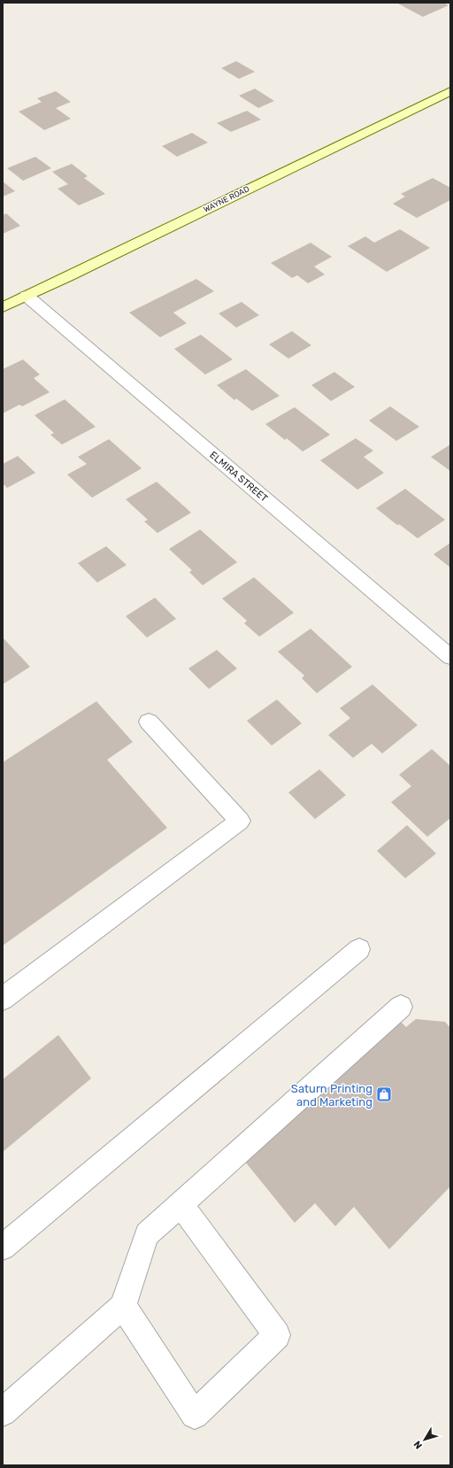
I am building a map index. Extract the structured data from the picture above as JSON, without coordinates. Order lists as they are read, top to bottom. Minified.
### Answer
{"streets":{"main road":["WAYNE ROAD"],"street":["ELMIRA STREET"]},"crossings":[["WAYNE ROAD","ELMIRA STREET"]],"places":{"shop":["Saturn Printing and Marketing"]},"north":"bottom left"}
